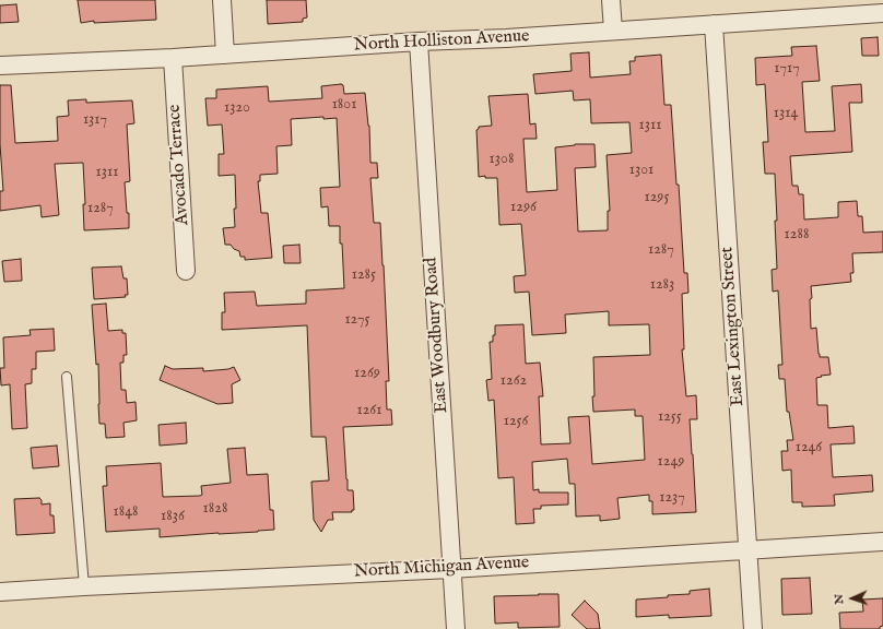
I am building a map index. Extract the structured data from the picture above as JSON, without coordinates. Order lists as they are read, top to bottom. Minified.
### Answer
{"streets":{"street":["North Holliston Avenue","Avocado Terrace","East Lexington Street","East Woodbury Road","North Michigan Avenue"]},"crossings":[["North Holliston Avenue","Avocado Terrace"],["North Holliston Avenue","East Lexington Street"],["North Holliston Avenue","East Woodbury Road"],["East Lexington Street","North Michigan Avenue"],["East Woodbury Road","North Michigan Avenue"]],"house_numbers":["1717","1801","1320","1314","1317","1311","1308","1301","1311","1295","1296","1287","1288","1287","1285","1283","1275","1269","1262","1261","1255","1256","1246","1249","1237","1828","1848","1836"],"north":"left"}
